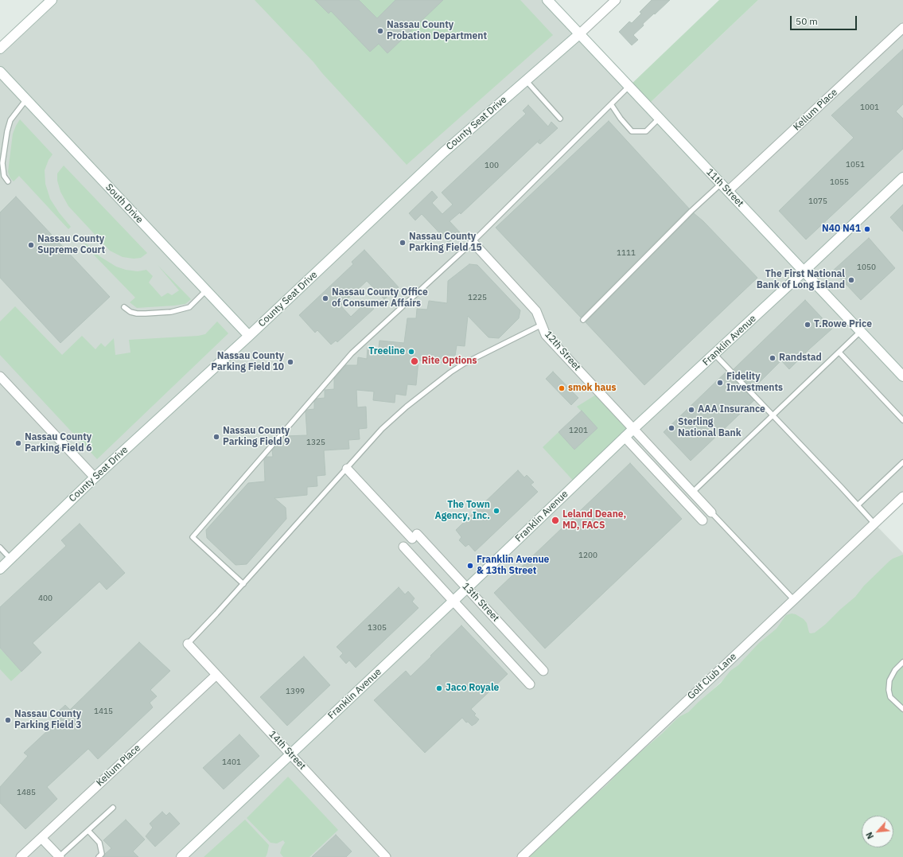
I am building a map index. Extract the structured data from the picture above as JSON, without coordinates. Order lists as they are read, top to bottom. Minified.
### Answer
{"streets":{"main road":["County Seat Drive","11th Street","South Drive","Franklin Avenue"],"street":["Kellum Place","12th Street","13th Street","Golf Club Lane","14th Street"]},"crossings":[["Kellum Place","11th Street"],["Kellum Place","14th Street"],["County Seat Drive","11th Street"],["County Seat Drive","South Drive"],["11th Street","Franklin Avenue"],["Franklin Avenue","12th Street"],["Franklin Avenue","13th Street"],["Franklin Avenue","14th Street"]],"places":["Nassau County Probation Department","N40 N41","Nassau County Parking Field 15","Nassau County Supreme Court","The First National Bank of Long Island","Nassau County Office of Consumer Affairs","T.Rowe Price","Treeline","Randstad","Rite Options","Nassau County Parking Field 10","Fidelity Investments","smok haus","AAA Insurance","Sterling National Bank","Nassau County Parking Field 9","Nassau County Parking Field 6","The Town Agency, Inc.","Leland Deane, MD, FACS","Franklin Avenue & 13th Street","Jaco Royale","Nassau County Parking Field 3"],"house_numbers":["1001","1051","100","1055","1075","1111","1050","1225","1201","1325","1200","400","1305","1399","1415","1401","1485"],"scale_bar":"50 m","north":"bottom left"}
